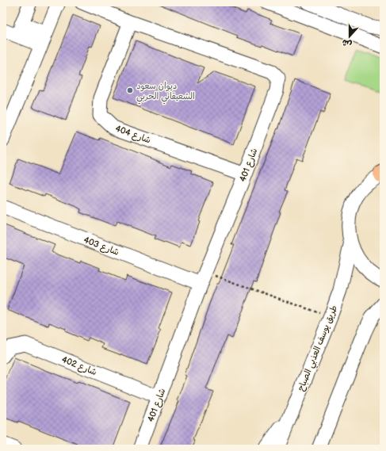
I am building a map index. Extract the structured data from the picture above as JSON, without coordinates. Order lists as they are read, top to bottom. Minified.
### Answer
{"streets":{"street":["شارع 404","شارع 401","شارع 403","طريق يوسف العذبي الصباح","شارع 402"]},"crossings":[["شارع 404","شارع 401"],["شارع 401","شارع 403"],["شارع 401","شارع 402"]],"places":["ديوان سعود الشعيفاني الحربي"],"north":"bottom"}
